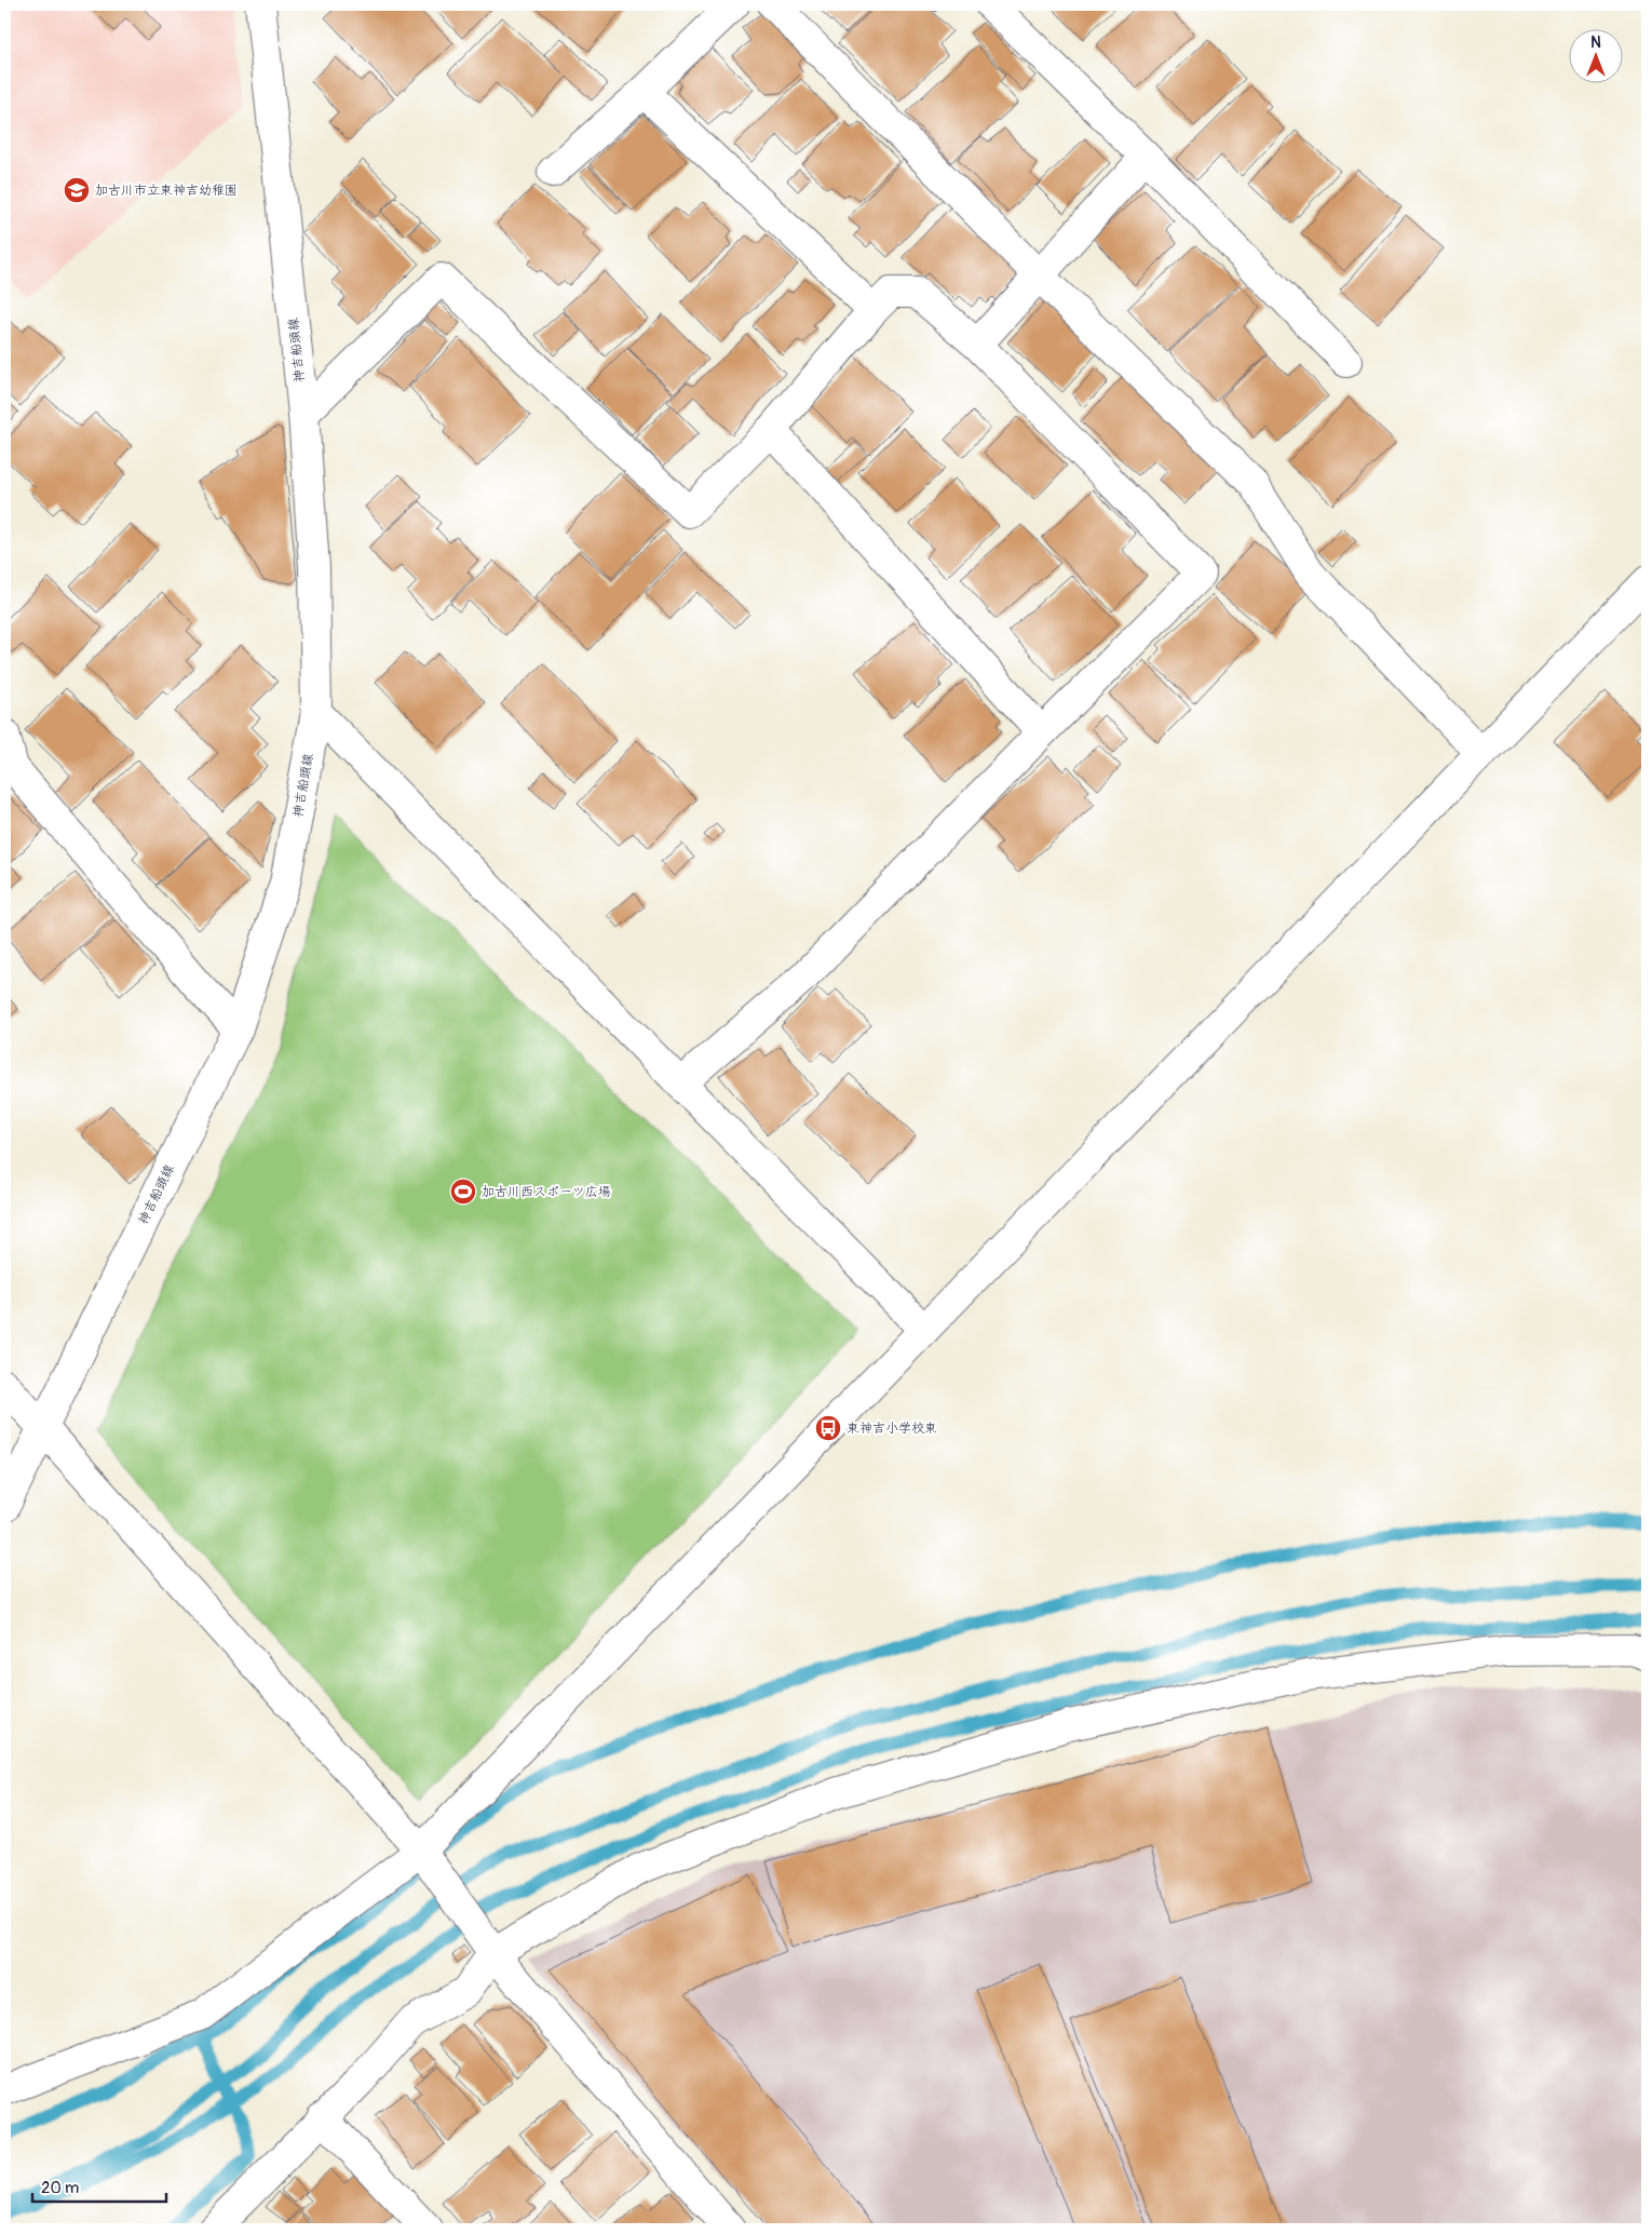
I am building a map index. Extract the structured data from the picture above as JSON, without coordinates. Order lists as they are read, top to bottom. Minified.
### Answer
{"streets":{"street":["神吉船頭線"]},"places":{"school or university":["加古川市立東神吉幼稚園"],"sports":["加古川西スポーツ広場"],"bus stop":["東神吉小学校東"]},"scale_bar":"20 m","north":"top"}
